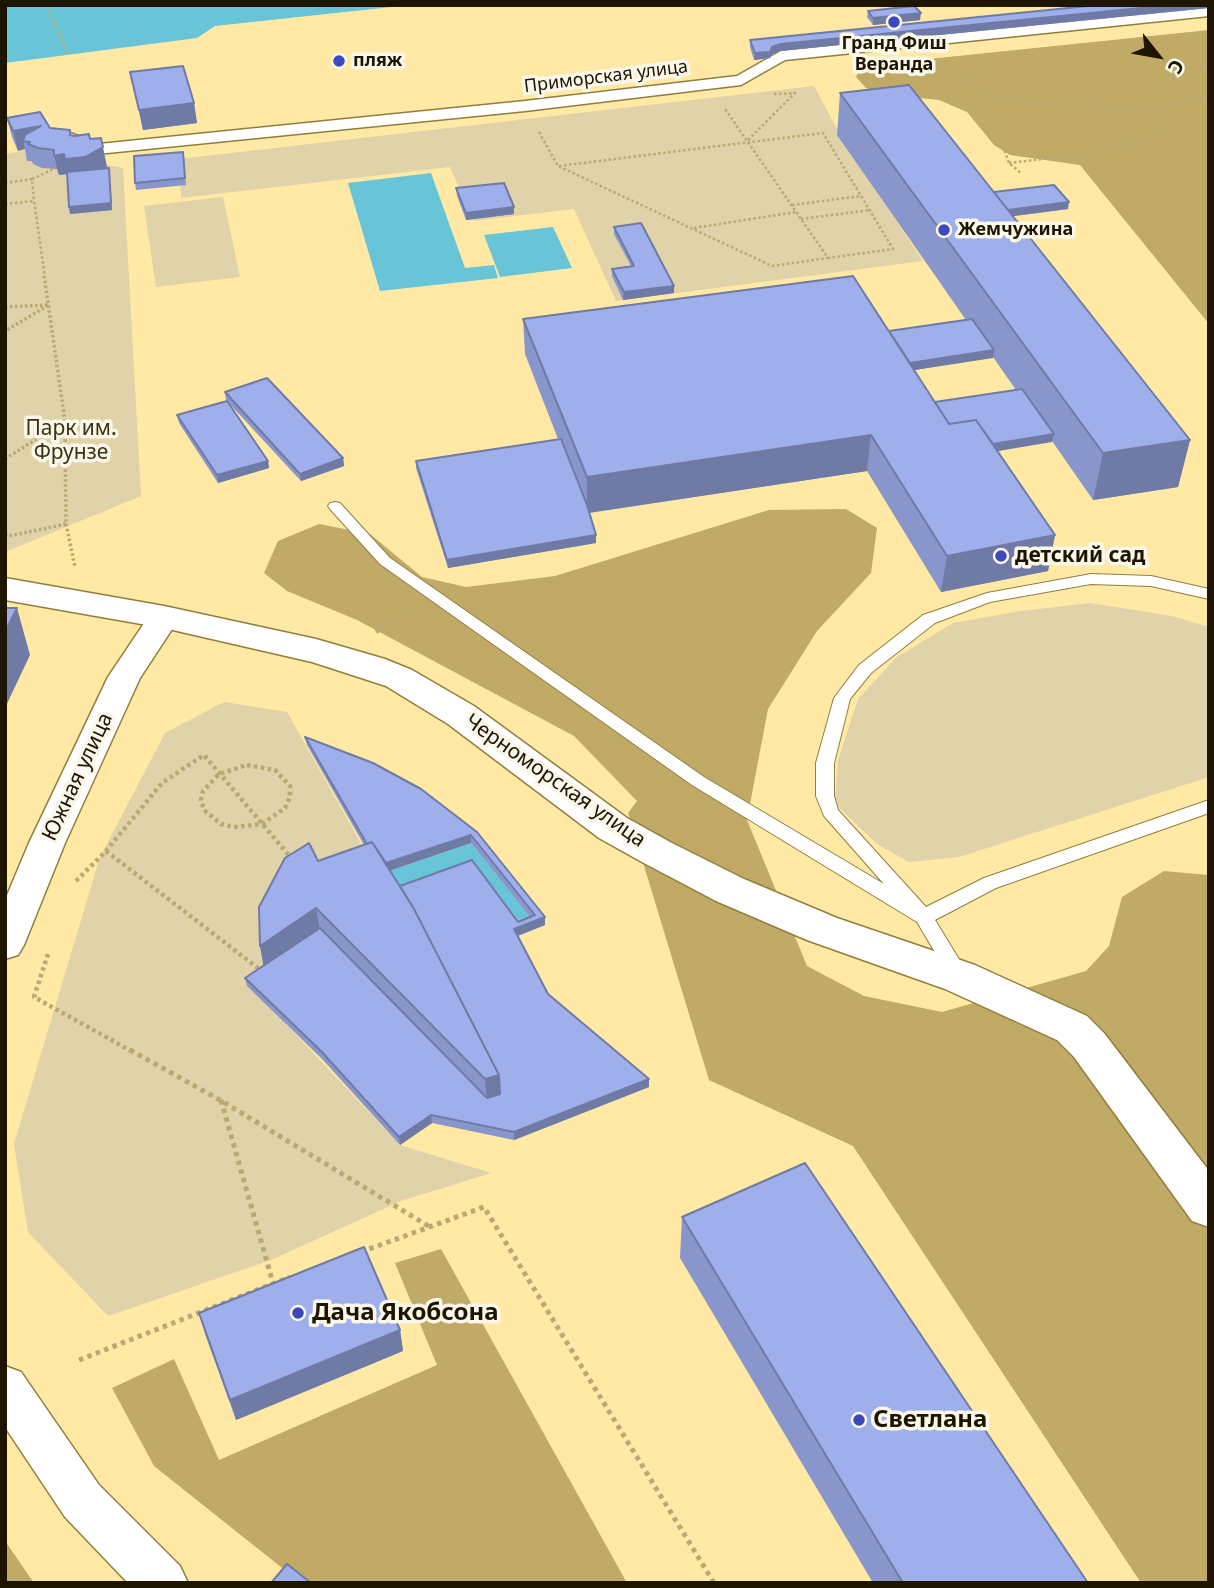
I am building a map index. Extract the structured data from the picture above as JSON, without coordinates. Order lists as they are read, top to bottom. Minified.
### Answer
{"streets":{"main road":["Черноморская улица"],"street":["Приморская улица","Южная улица"]},"crossings":[["Южная улица","Черноморская улица"]],"parks":["Парк им. Фрунзе"],"places":["Гранд Фиш Веранда","пляж","Жемчужина","детский сад","Дача Якобсона","Светлана"],"north":"bottom right"}
